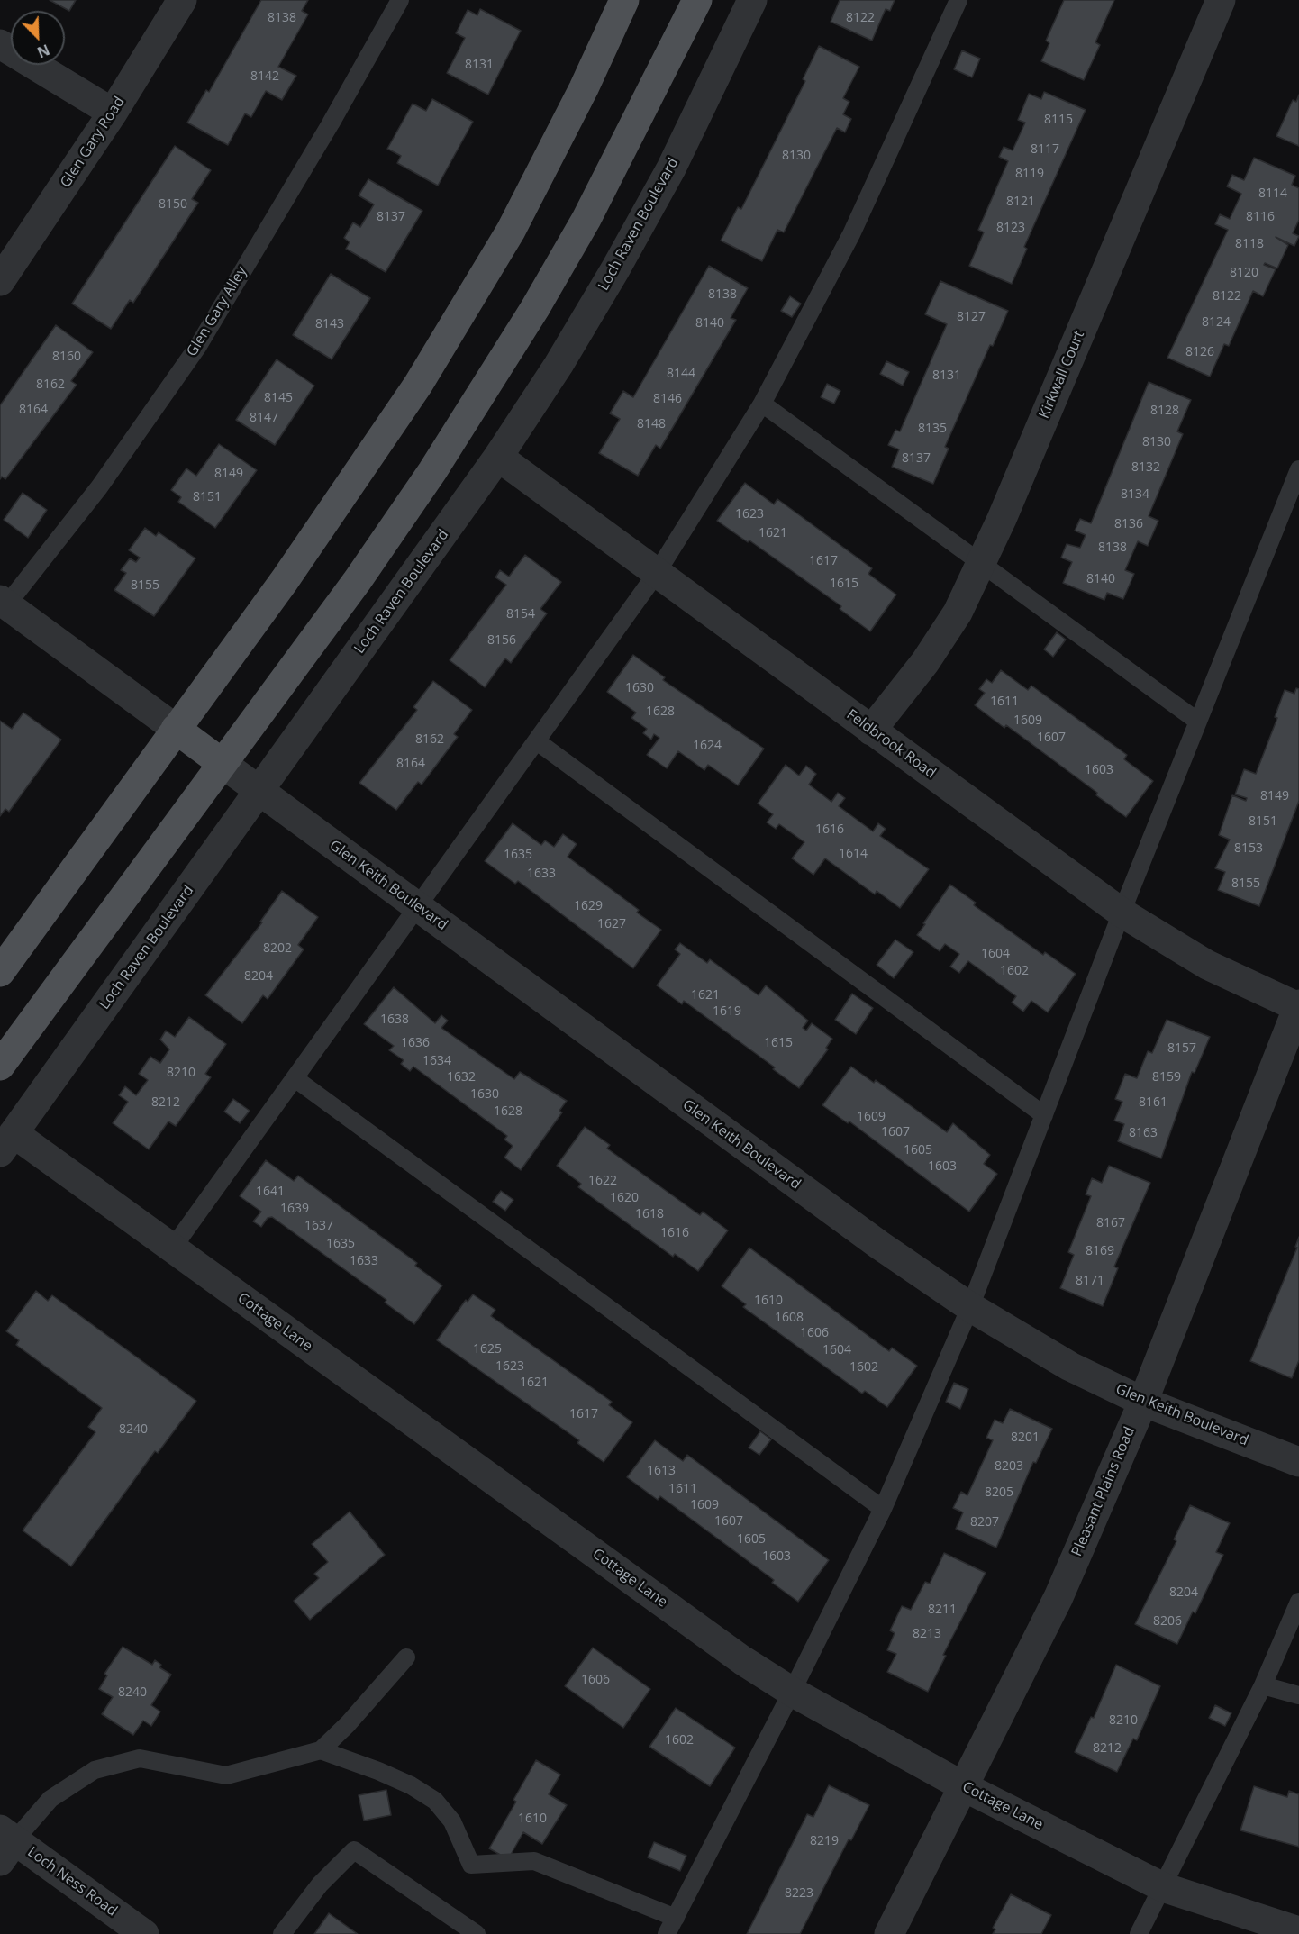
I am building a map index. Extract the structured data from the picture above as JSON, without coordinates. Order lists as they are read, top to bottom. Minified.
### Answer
{"streets":{"street":["Glen Gary Road","Loch Raven Boulevard","Kirkwall Court","Feldbrook Road","Glen Keith Boulevard","Cottage Lane","Pleasant Plains Road","Loch Ness Road"],"lane":["Glen Gary Alley"]},"crossings":[["Loch Raven Boulevard","Feldbrook Road"],["Loch Raven Boulevard","Glen Keith Boulevard"],["Loch Raven Boulevard","Cottage Lane"],["Kirkwall Court","Feldbrook Road"],["Feldbrook Road","Pleasant Plains Road"],["Glen Keith Boulevard","Pleasant Plains Road"],["Cottage Lane","Pleasant Plains Road"]],"house_numbers":["8138","8122","8131","8142","8115","8117","8130","8119","8114","8121","8150","8137","8116","8123","8118","8120","8138","8122","8127","8124","8140","8143","8126","8160","8144","8131","8162","8145","8146","8164","8128","8147","8148","8135","8130","8137","8132","8149","8134","8151","1623","8136","1621","8138","1617","8140","1615","8155","8154","8156","1630","1611","1628","1609","1607","8162","1624","8164","1603","8149","8151","1616","8153","1614","1635","1633","8155","1629","1627","8202","1604","1602","8204","1621","1619","1638","1636","1615","8157","1634","8210","1632","8159","1630","8212","8161","1628","1609","1607","8163","1605","1603","1622","1641","1620","1639","1618","8167","1637","1616","1635","8169","1633","8171","1610","1608","1606","1625","1604","1623","1602","1621","1617","8240","8201","8203","1613","1611","8205","1609","1607","8207","1605","1603","8204","8211","8206","8213","1606","8240","8210","1602","8212","1610","8219","8223"],"north":"bottom right"}
